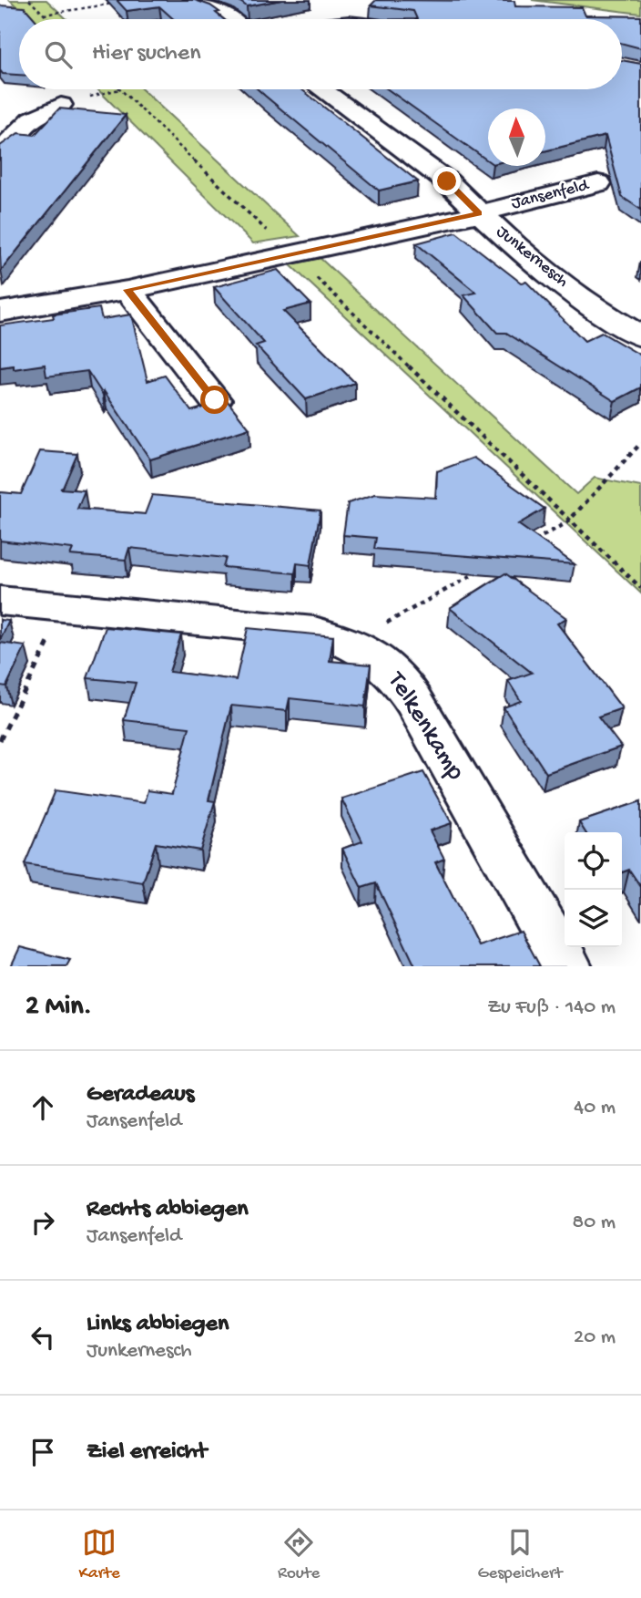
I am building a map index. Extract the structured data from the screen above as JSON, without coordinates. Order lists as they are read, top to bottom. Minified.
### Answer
{"streets":{"street":["Jansenfeld","Junkernesch","Telkenkamp"]},"crossings":[["Jansenfeld","Junkernesch"]],"north":"top","page":{"search":"Hier suchen","heading":["2 Min.","Zu Fuß · 140 m"],"list":[["Geradeaus","Jansenfeld","40 m"],["Rechts abbiegen","Jansenfeld","80 m"],["Links abbiegen","Junkernesch","20 m"],"Ziel erreicht"],"nav":["Karte","Route","Gespeichert"]}}
